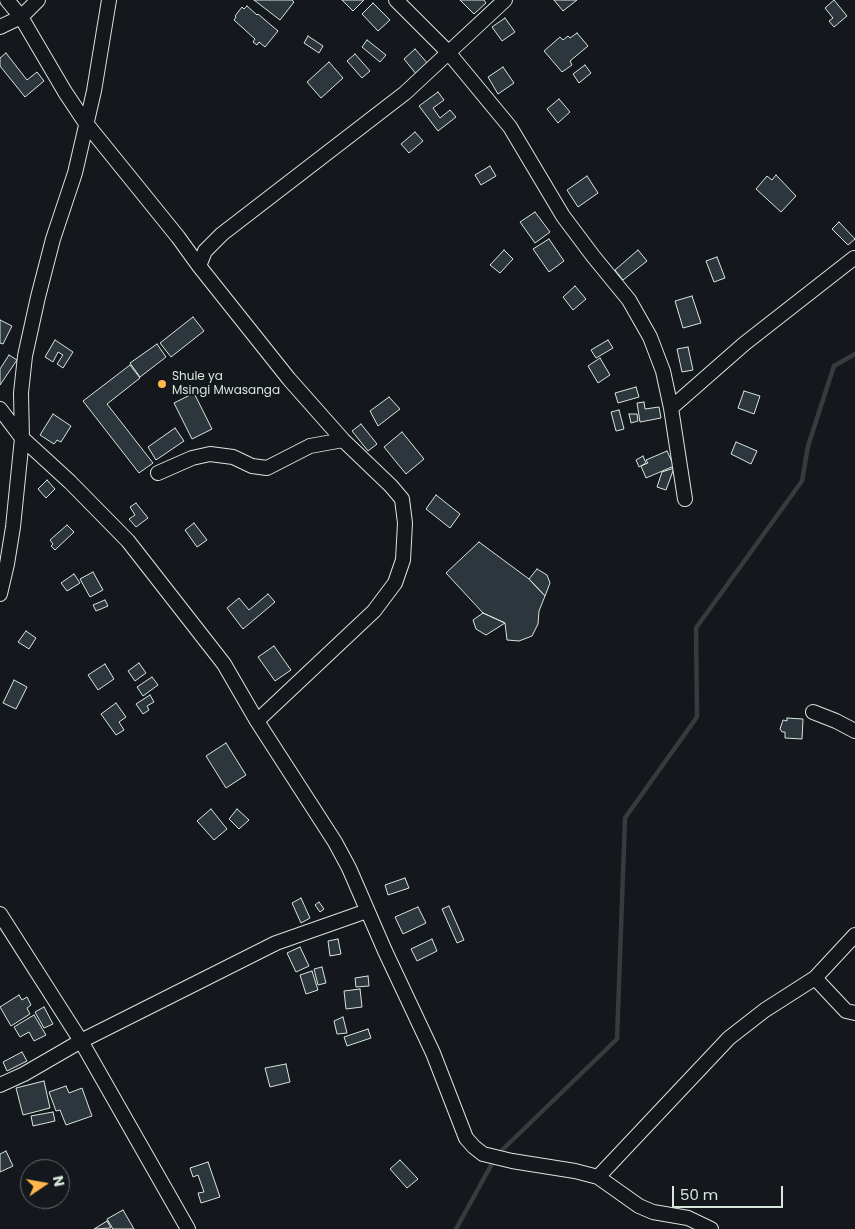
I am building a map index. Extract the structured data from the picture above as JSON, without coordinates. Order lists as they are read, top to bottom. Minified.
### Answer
{"places":["Shule ya Msingi Mwasanga"],"scale_bar":"50 m","north":"right"}
